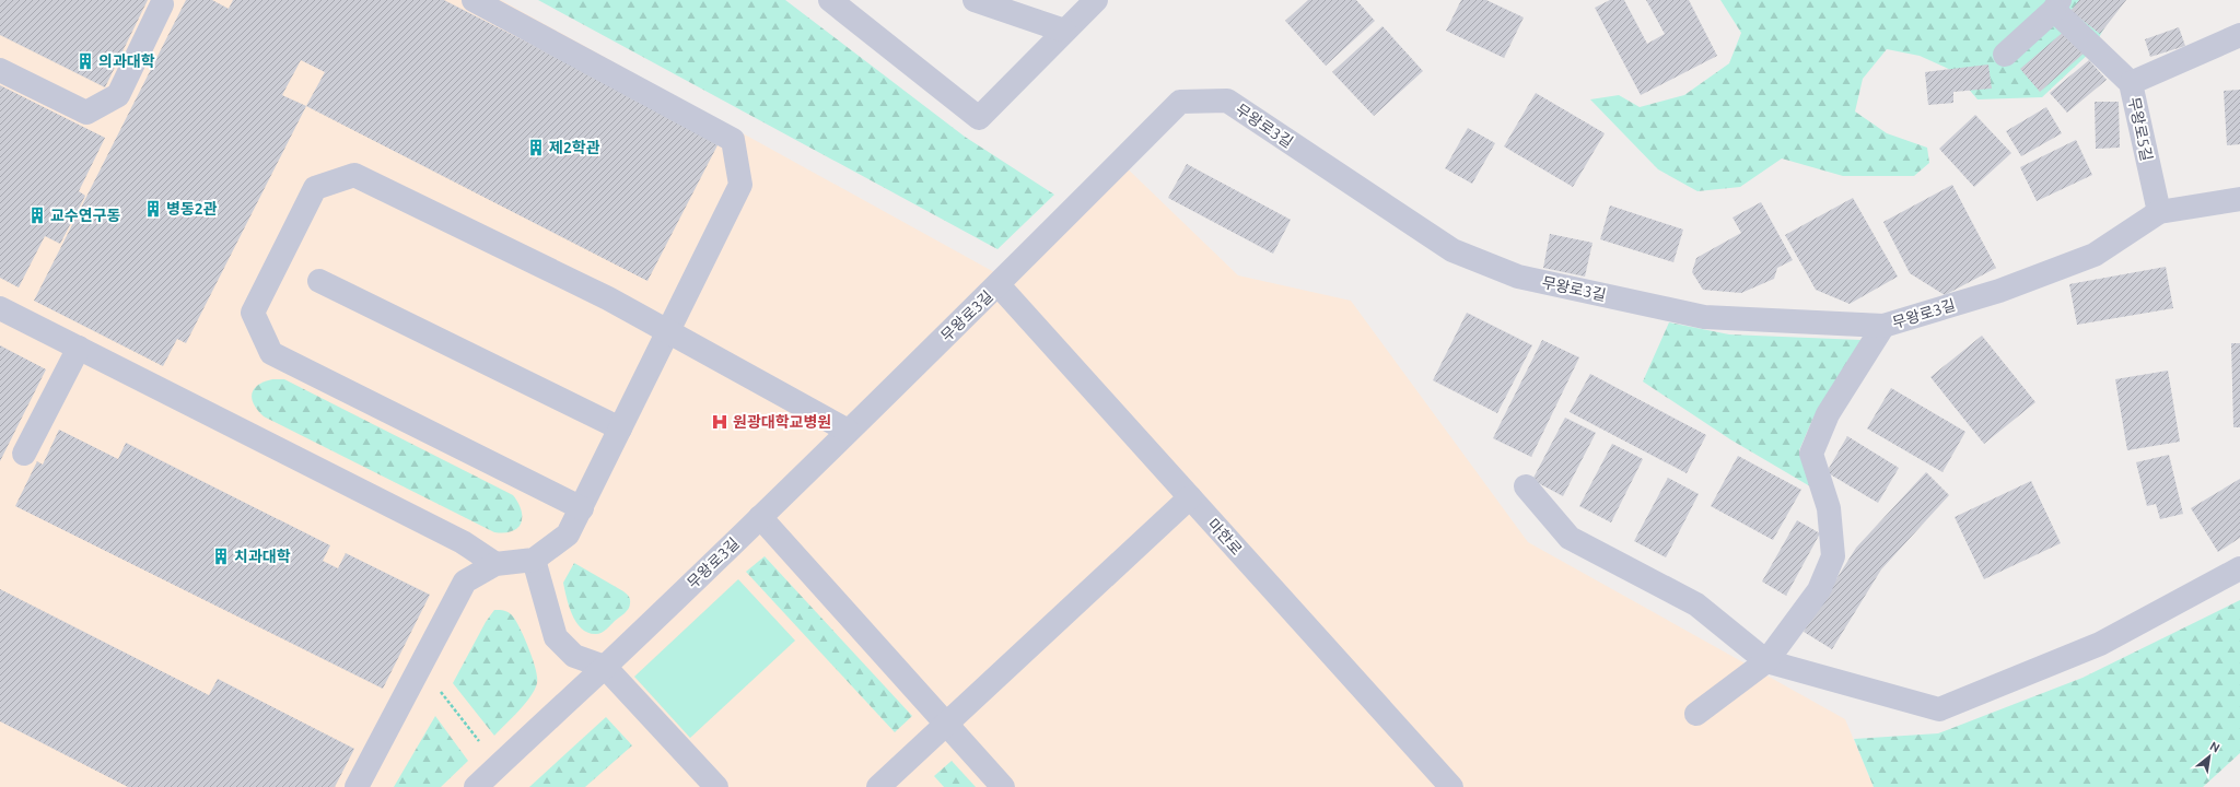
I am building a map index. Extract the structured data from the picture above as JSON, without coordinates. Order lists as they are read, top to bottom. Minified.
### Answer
{"streets":{"street":["무왕로3길","무왕로5길","마한로"]},"crossings":[["무왕로3길","무왕로5길"],["무왕로3길","마한로"]],"places":{"building":["의과대학","제2학관","병동2관","교수연구동","치과대학"],"hospital":["원광대학교병원"]},"north":"top right"}
